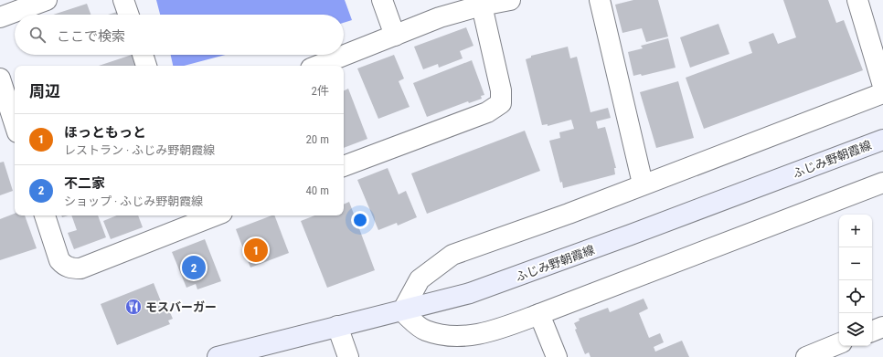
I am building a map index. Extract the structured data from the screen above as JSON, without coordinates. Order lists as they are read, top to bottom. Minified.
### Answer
{"streets":{"main road":["ふじみ野朝霞線"]},"places":{"restaurant":["モスバーガー"]},"page":{"search":"ここで検索","heading":["周辺","2件"],"list":[{"mark":"1","name":"ほっともっと","note":"レストラン · ふじみ野朝霞線","value":"20 m"},{"mark":"2","name":"不二家","note":"ショップ · ふじみ野朝霞線","value":"40 m"}],"map_buttons":["+","−"],"pins":["1","2"]}}
